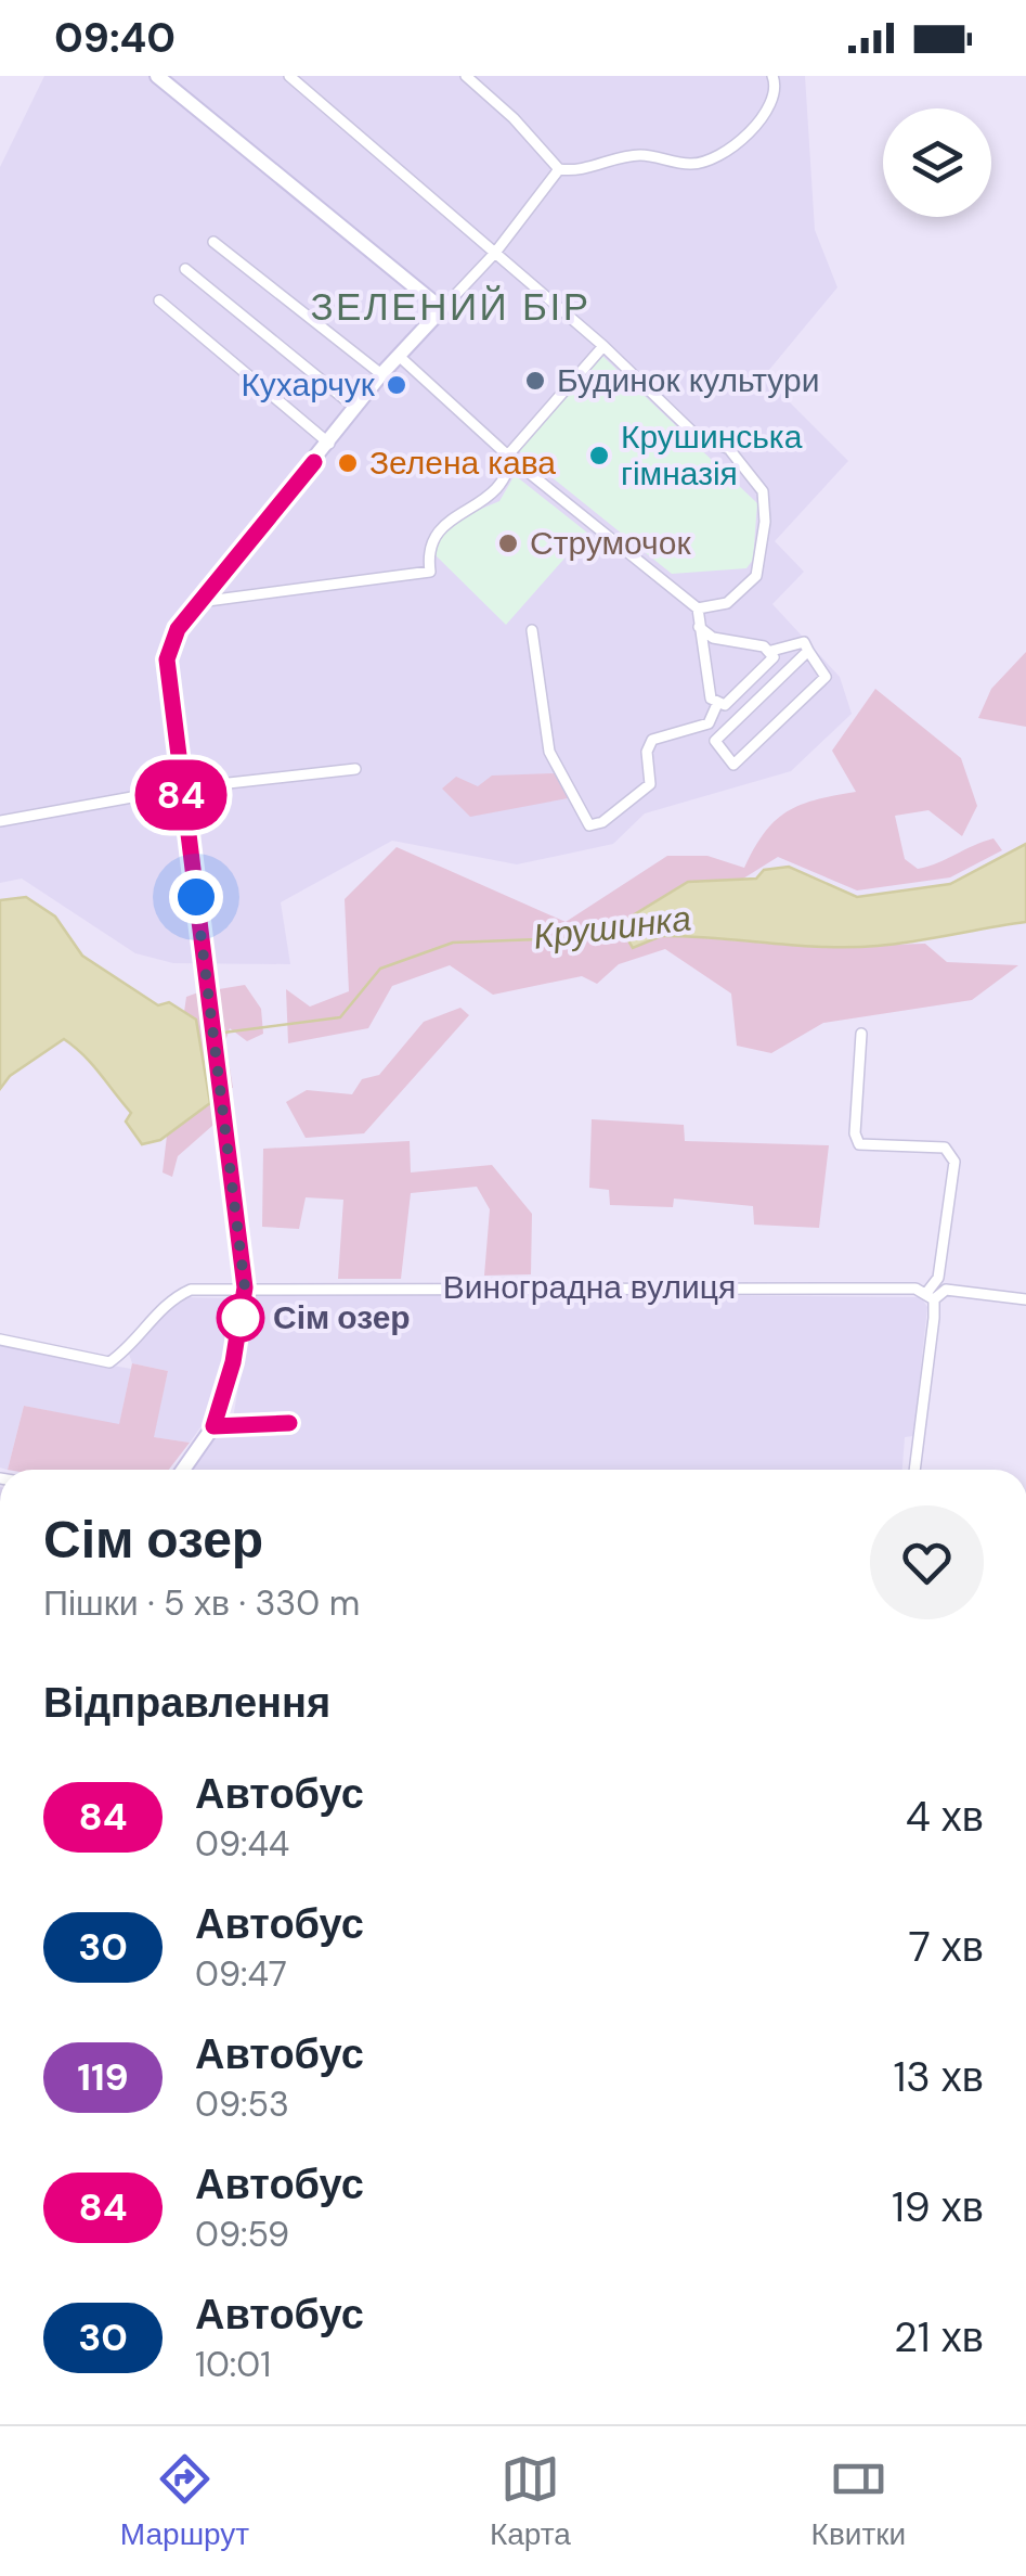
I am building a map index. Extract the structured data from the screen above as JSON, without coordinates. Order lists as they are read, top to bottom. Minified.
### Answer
{"streets":{"street":["Виноградна вулиця"]},"districts":["ЗЕЛЕНИЙ БІР"],"water":["Крушинка"],"places":["Будинок культури","Кухарчук","Крушинська гімназія","Зелена кава","Струмочок","Сім озер"],"lines":["bus line 84"],"page":{"status":"09:40","on_map":"84","heading":[["Сім озер","Пішки · 5 хв · 330 m"],"Відправлення"],"list":[{"mark":"84","name":"Автобус","note":"09:44","value":"4 хв"},{"mark":"30","name":"Автобус","note":"09:47","value":"7 хв"},{"mark":"119","name":"Автобус","note":"09:53","value":"13 хв"},{"mark":"84","name":"Автобус","note":"09:59","value":"19 хв"},{"mark":"30","name":"Автобус","note":"10:01","value":"21 хв"}],"tabs":["Маршрут","Карта","Квитки"]}}
